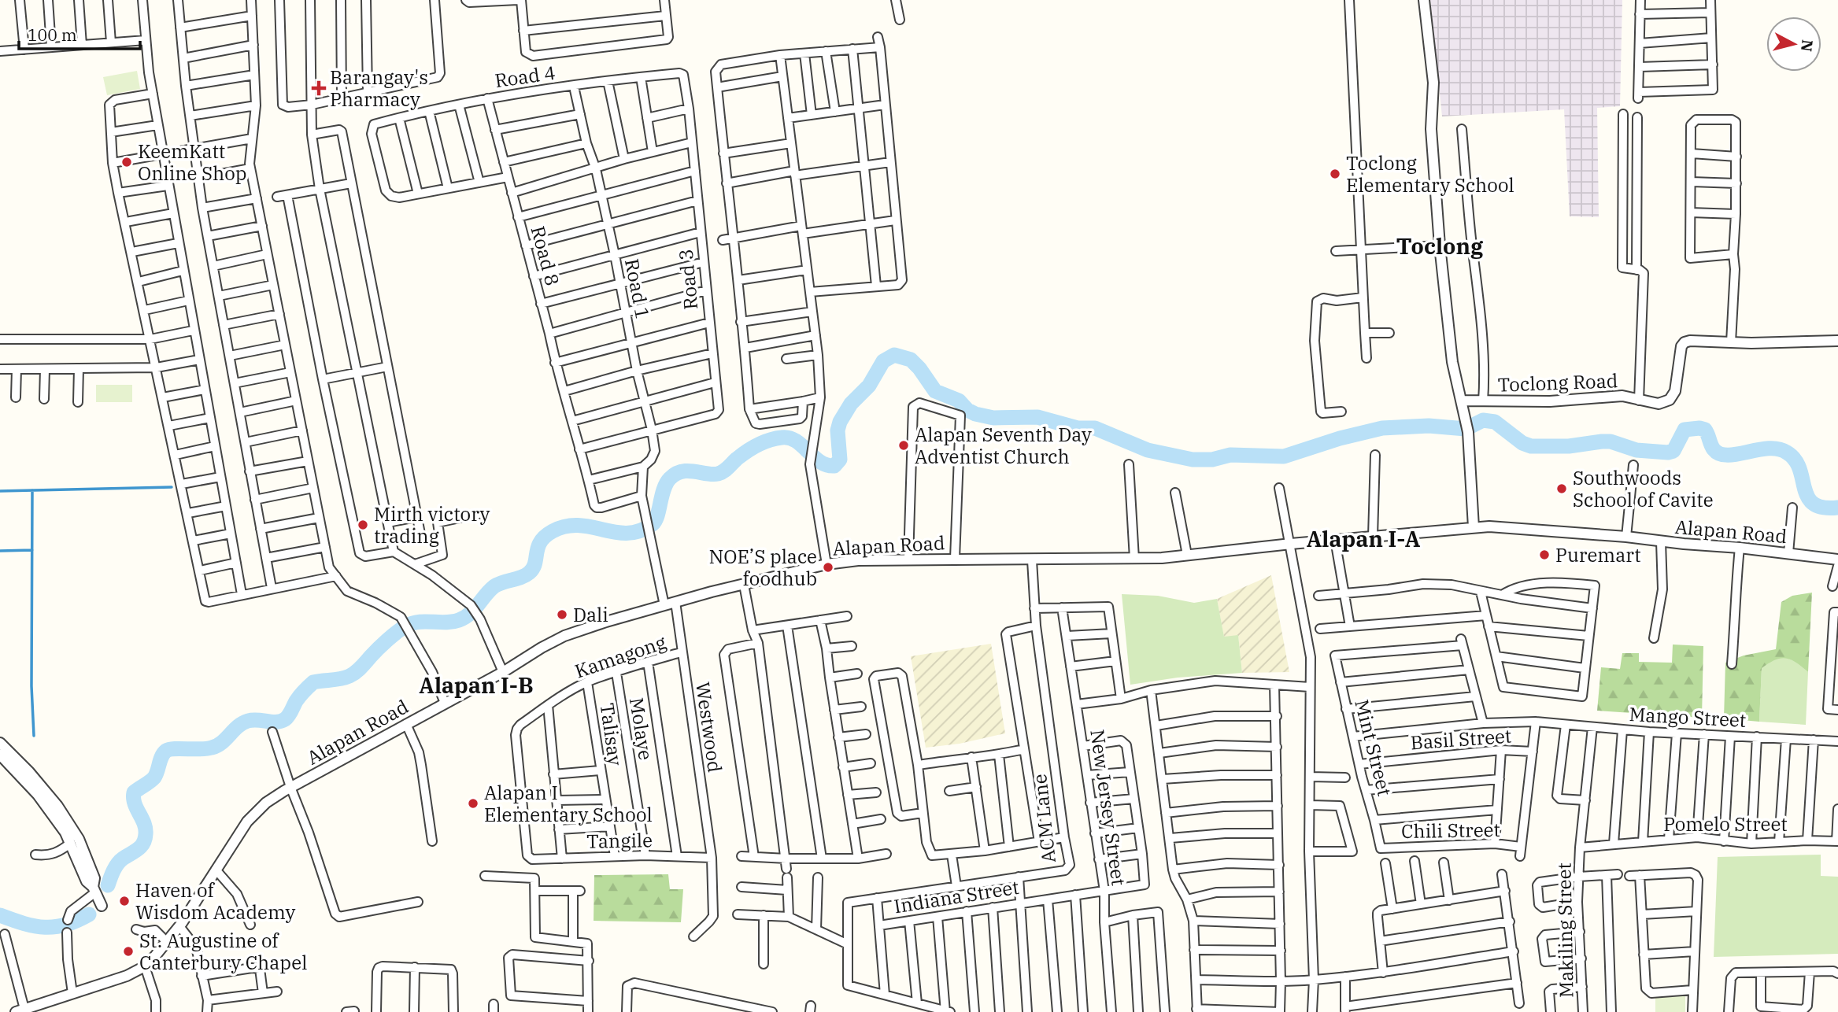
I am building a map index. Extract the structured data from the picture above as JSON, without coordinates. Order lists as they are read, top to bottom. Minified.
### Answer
{"streets":{"street":["Road 4","Road 8","Road 3","Road 1","Toclong Road","Alapan Road","Kamagong","Mango Street","Westwood","Molaye","Talisay","Basil Street","Mint Street","New Jersey Street","ACM Lane","Pomelo Street","Chili Street","Tangile","Indiana Street","Makiling Street"]},"crossings":[["Road 4","Road 8"],["Road 4","Road 3"],["Road 4","Road 1"],["Road 8","Road 1"],["Road 3","Road 1"],["Road 1","Alapan Road"],["Alapan Road","Westwood"],["Alapan Road","ACM Lane"],["Kamagong","Westwood"],["Kamagong","Molaye"],["Kamagong","Talisay"],["Kamagong","Tangile"],["Mango Street","Mint Street"],["Mango Street","Makiling Street"],["Westwood","Tangile"],["Molaye","Tangile"],["Talisay","Tangile"],["Basil Street","Mint Street"],["Basil Street","Chili Street"],["Mint Street","Chili Street"],["New Jersey Street","Indiana Street"],["Pomelo Street","Makiling Street"]],"districts":["Toclong","Alapan I-A","Alapan I-B"],"places":{"health":["Barangay's Pharmacy"],"other":["KeemKatt Online Shop","Toclong Elementary School","Alapan Seventh Day Adventist Church","Southwoods School of Cavite","Mirth victory trading","Puremart","NOE’S place foodhub","Dali","Alapan I Elementary School","Haven of Wisdom Academy","St. Augustine of Canterbury Chapel"]},"scale_bar":"100 m","north":"right"}
